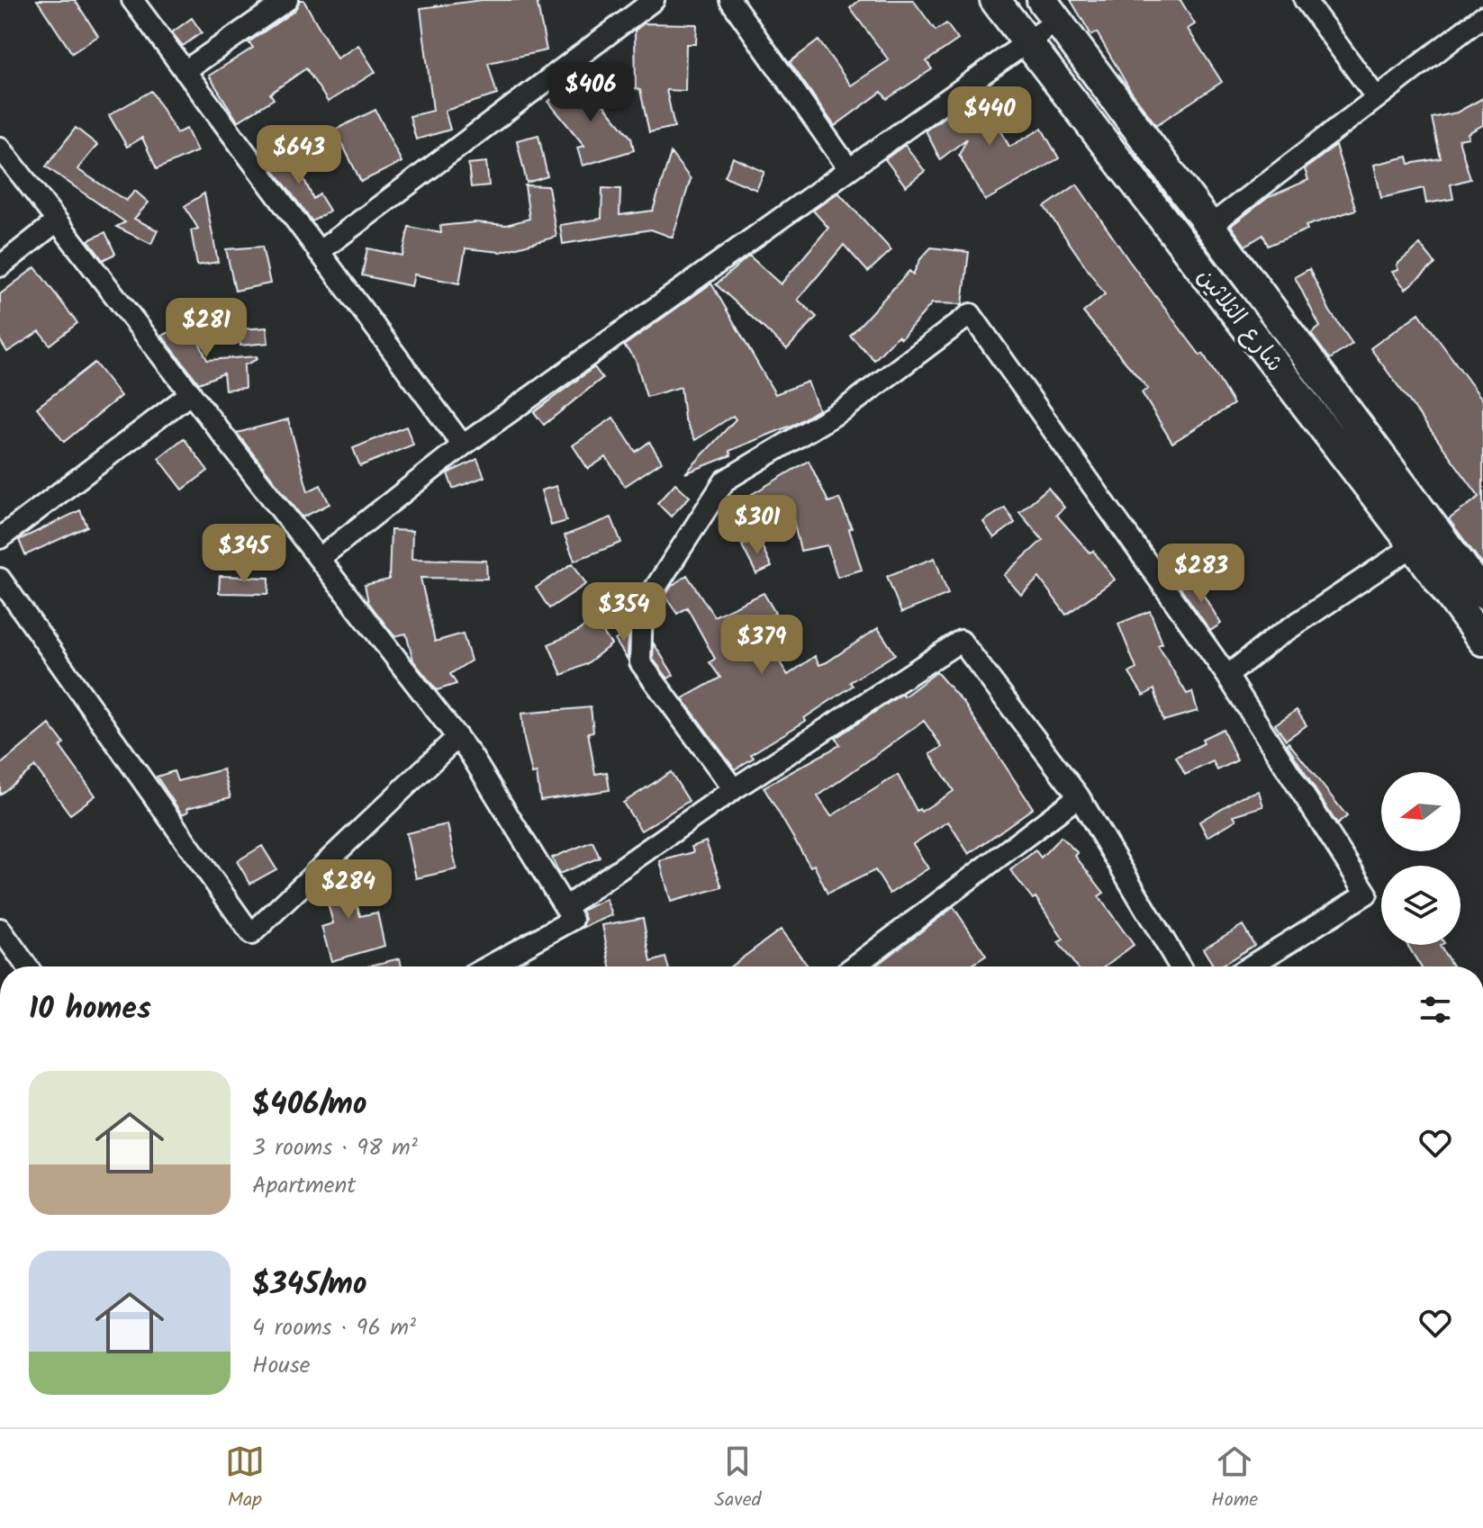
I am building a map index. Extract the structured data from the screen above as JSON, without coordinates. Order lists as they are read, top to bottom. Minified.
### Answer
{"streets":{"street":["شارع الثلاثين"]},"north":"left","page":{"price":["$406","$440","$643","$281","$301","$345","$283","$354","$379","$284"],"heading":"10 homes","list":[{"name":"$406/mo","note":"3 rooms · 98 m² · Apartment"},{"name":"$345/mo","note":"4 rooms · 96 m² · House"}],"tabs":["Map","Saved","Home"]}}
